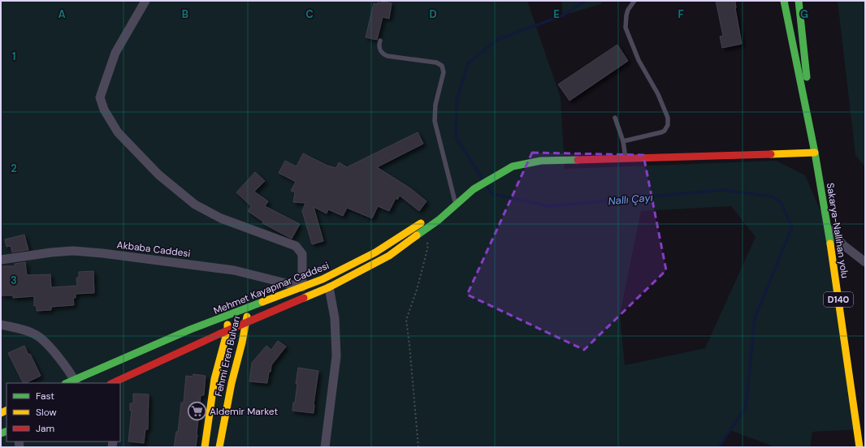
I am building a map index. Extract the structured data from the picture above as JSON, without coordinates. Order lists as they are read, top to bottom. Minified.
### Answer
{"streets":{"main road":["Sakarya-Nallıhan yolu","Mehmet Kayapınar Caddesi","D140","Fehmi Eren Bulvarı"],"street":["Akbaba Caddesi"]},"crossings":[["Akbaba Caddesi","Mehmet Kayapınar Caddesi"],["Mehmet Kayapınar Caddesi","Fehmi Eren Bulvarı"]],"water":["Nallı Çayı"],"places":{"supermarket":["Aldemir Market"]},"legend":["Fast","Slow","Jam"],"grid":{"columns":["A","B","C","D","E","F","G"],"rows":["1","2","3"]}}
